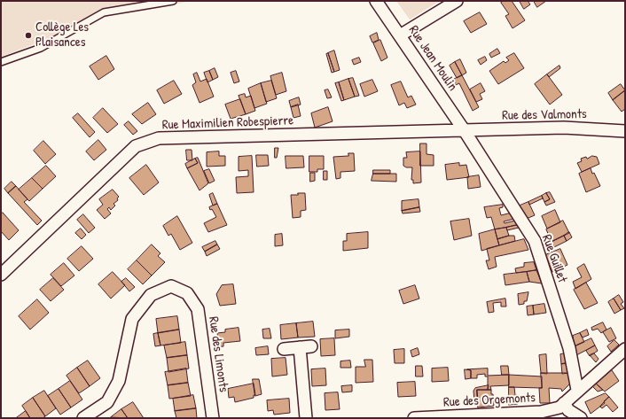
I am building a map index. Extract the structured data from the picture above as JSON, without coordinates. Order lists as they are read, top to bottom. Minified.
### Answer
{"streets":{"street":["Rue Jean Moulin","Rue des Valmonts","Rue Maximilien Robespierre","Rue Guillet","Rue des Limonts","Rue des Orgemonts"]},"crossings":[["Rue Jean Moulin","Rue des Valmonts"],["Rue Jean Moulin","Rue Maximilien Robespierre"],["Rue Jean Moulin","Rue Guillet"],["Rue des Valmonts","Rue Maximilien Robespierre"],["Rue des Valmonts","Rue Guillet"],["Rue Maximilien Robespierre","Rue Guillet"]],"places":["Collège Les Plaisances"]}
